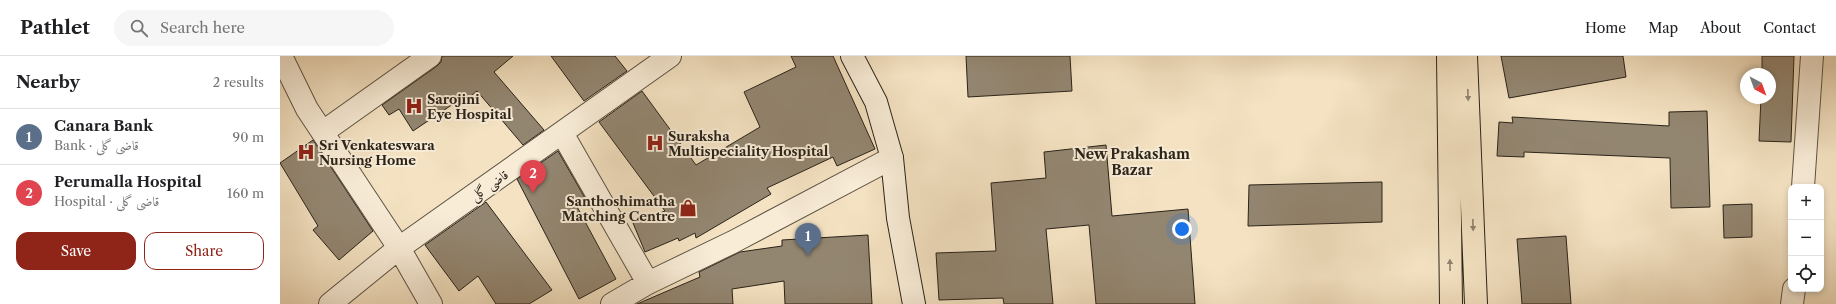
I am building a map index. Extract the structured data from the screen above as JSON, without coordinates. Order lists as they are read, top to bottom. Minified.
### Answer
{"streets":{"street":["قاضی گلی"]},"districts":["New Prakasham Bazar"],"places":{"hospital":["Sarojini Eye Hospital","Suraksha Multispeciality Hospital","Sri Venkateswara Nursing Home"],"shop":["Santhoshimatha Matching Centre"]},"north":"bottom right","page":{"header":"Pathlet","search":"Search here","nav":["Home","Map","About","Contact"],"heading":["Nearby","2 results"],"list":[{"mark":"1","name":"Canara Bank","note":"Bank · قاضی گلی","value":"90 m"},{"mark":"2","name":"Perumalla Hospital","note":"Hospital · قاضی گلی","value":"160 m"}],"pins":["2","1"],"map_buttons":["+","−"],"buttons":["Save","Share"]}}
